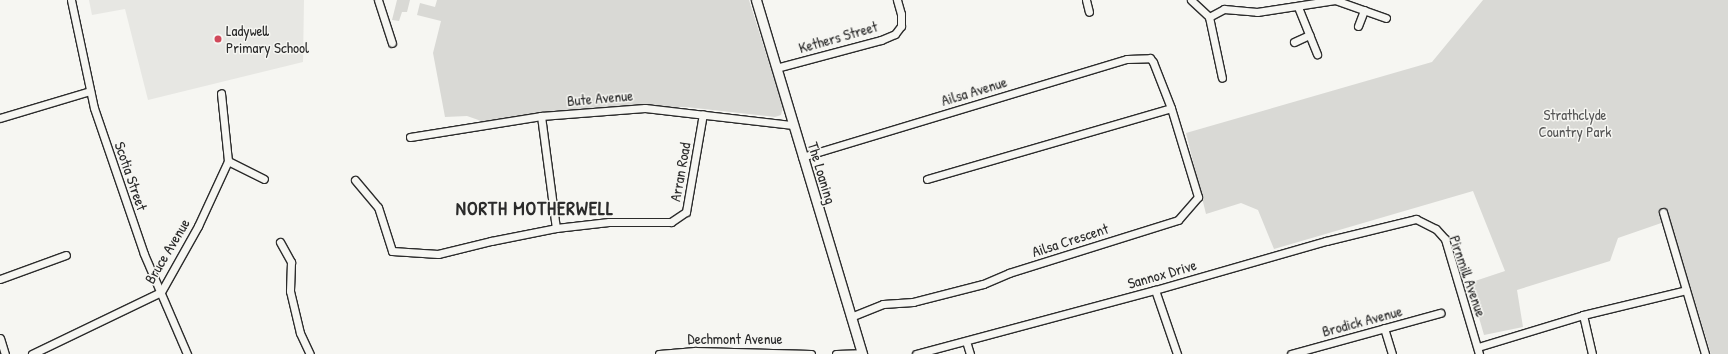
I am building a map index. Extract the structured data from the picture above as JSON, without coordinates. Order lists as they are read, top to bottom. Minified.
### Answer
{"streets":{"street":["Kethers Street","Ailsa Avenue","Bute Avenue","Arran Road","The Loaning","Scotia Street","Ailsa Crescent","Bruce Avenue","Sannox Drive","Pirnmill Avenue","Brodick Avenue","Dechmont Avenue"]},"crossings":[["Kethers Street","The Loaning"],["Ailsa Avenue","The Loaning"],["Ailsa Avenue","Ailsa Crescent"],["Bute Avenue","Arran Road"],["Bute Avenue","The Loaning"],["The Loaning","Ailsa Crescent"],["Scotia Street","Bruce Avenue"],["Sannox Drive","Pirnmill Avenue"]],"districts":["NORTH MOTHERWELL"],"parks":["Strathclyde Country Park"],"places":["Ladywell Primary School"]}
